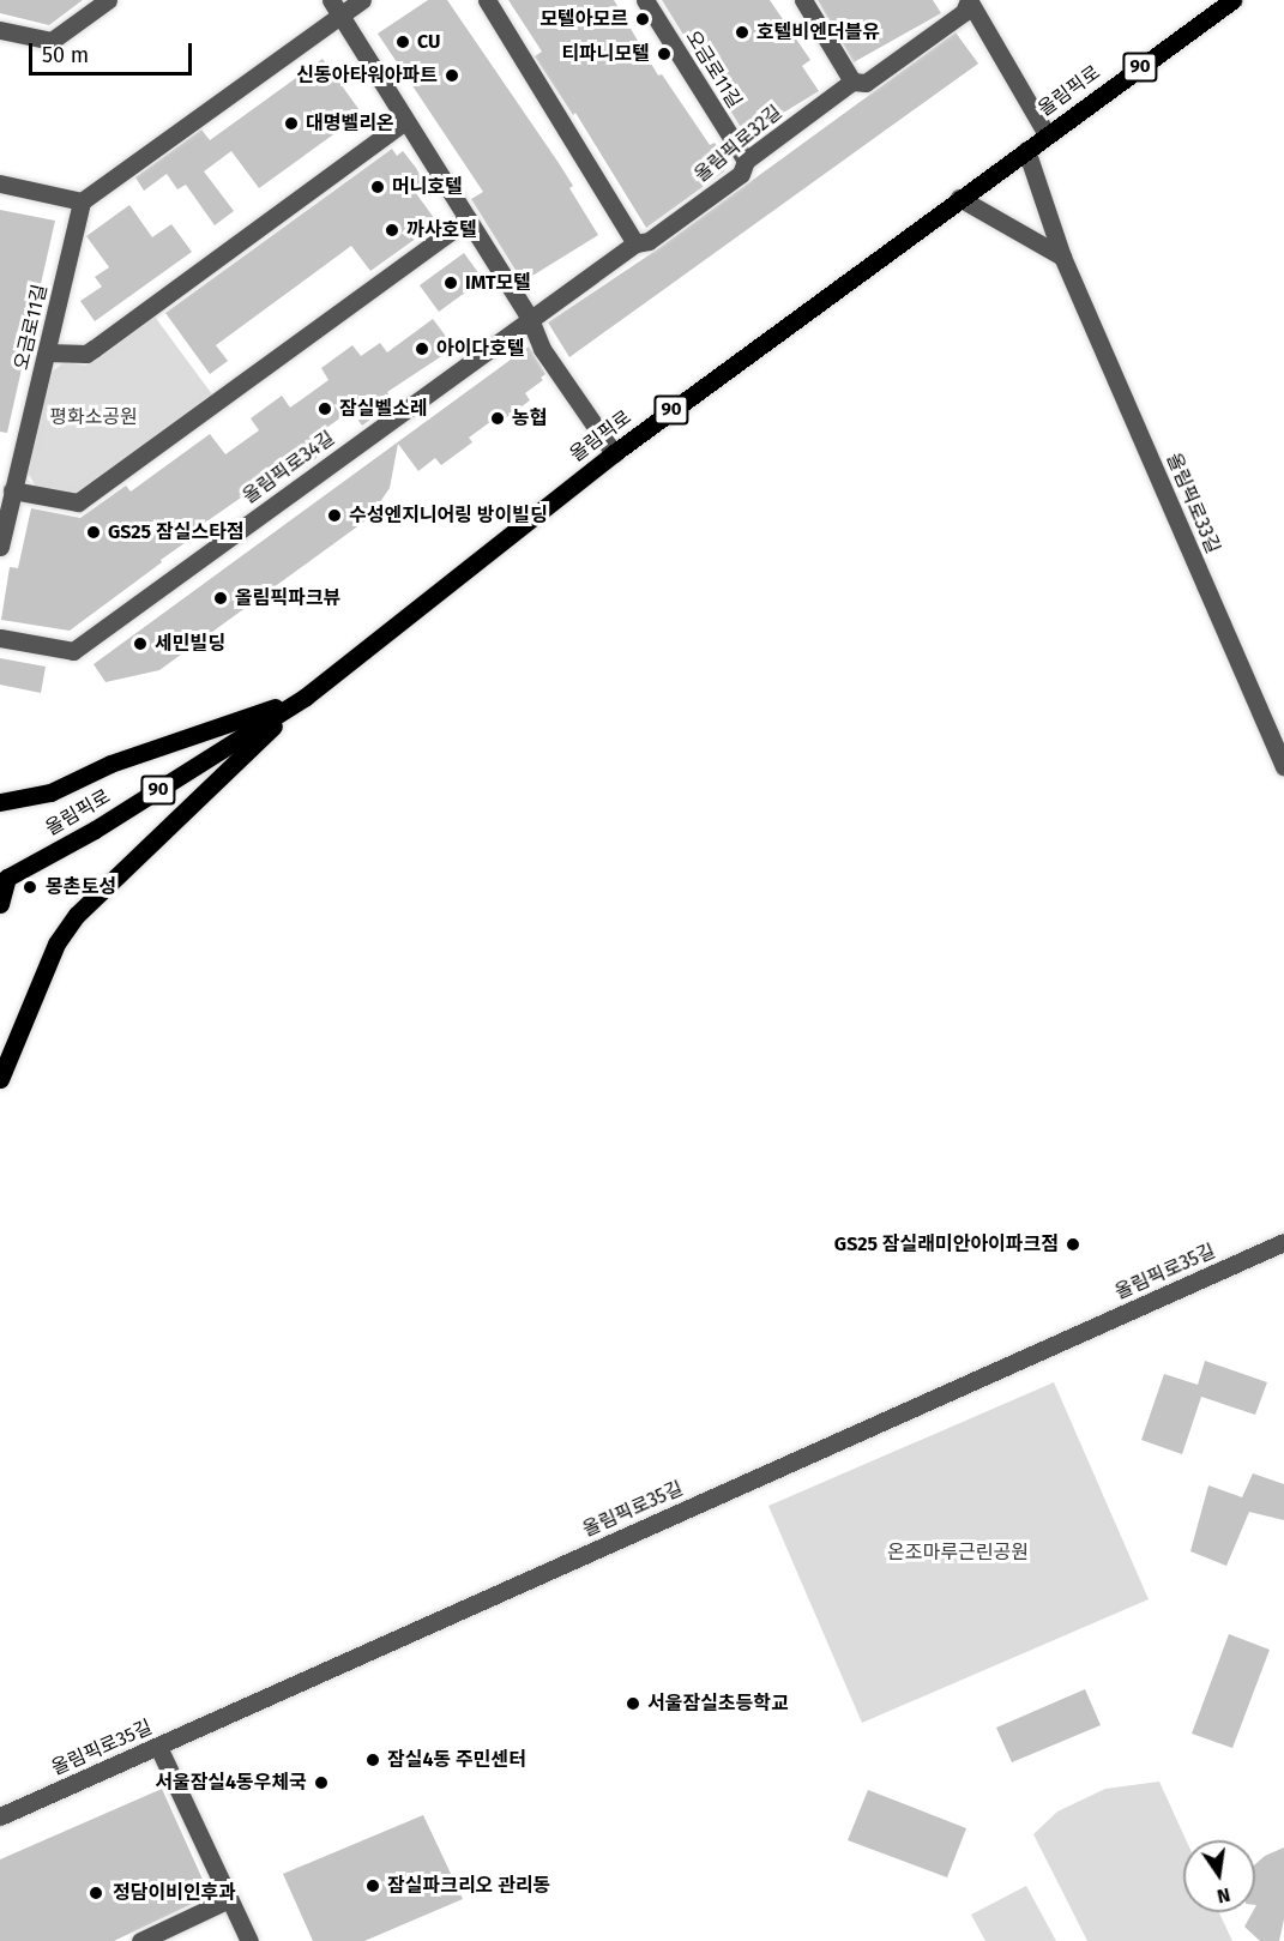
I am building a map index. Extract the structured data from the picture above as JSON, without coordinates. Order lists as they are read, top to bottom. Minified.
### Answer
{"streets":{"main road":["90","올림픽로"],"street":["오금로11길","올림픽로32길","올림픽로34길","올림픽로33길","올림픽로35길"]},"crossings":[["90","올림픽로"],["오금로11길","올림픽로32길"],["올림픽로","올림픽로32길"],["올림픽로","올림픽로33길"],["올림픽로32길","올림픽로34길"]],"parks":["평화소공원","온조마루근린공원"],"places":["모텔아모르","호텔비엔더블유","CU","티파니모텔","신동아타워아파트","대명벨리온","머니호텔","까사호텔","IMT모텔","아이다호텔","잠실벨소레","농협","수성엔지니어링 방이빌딩","GS25 잠실스타점","올림픽파크뷰","세민빌딩","몽촌토성","GS25 잠실래미안아이파크점","서울잠실초등학교","잠실4동 주민센터","서울잠실4동우체국","잠실파크리오 관리동","정담이비인후과"],"scale_bar":"50 m","north":"bottom"}
